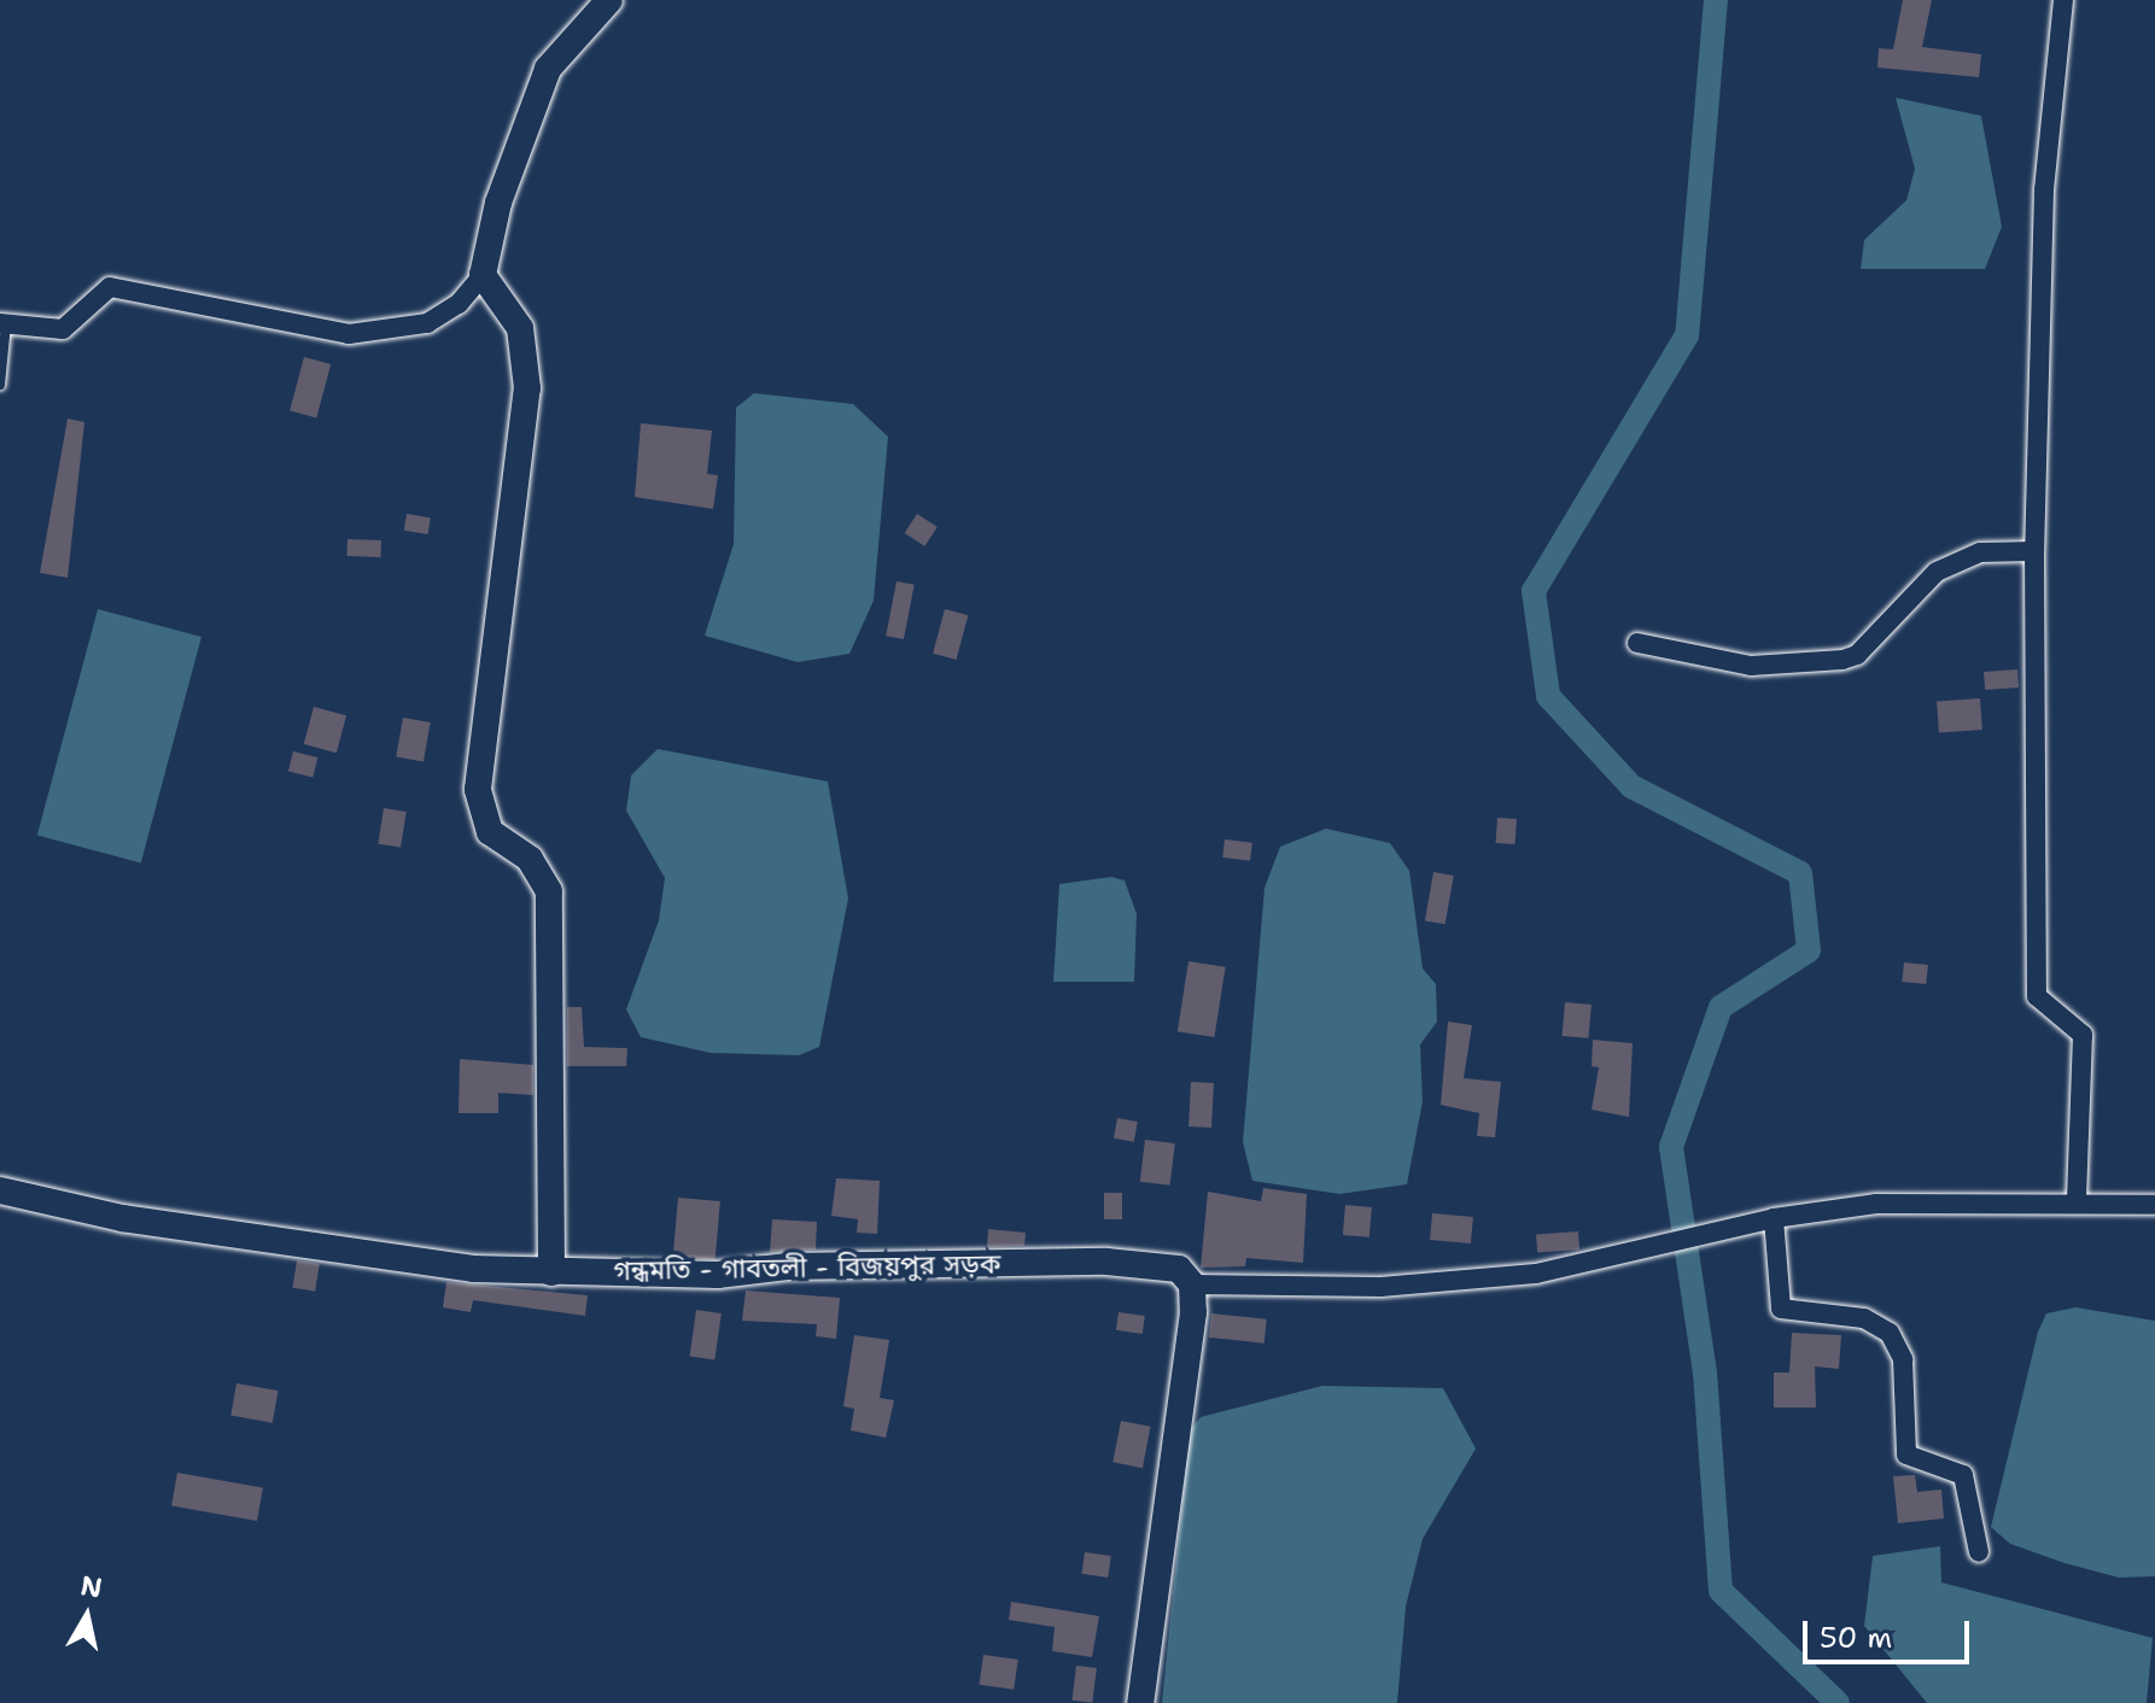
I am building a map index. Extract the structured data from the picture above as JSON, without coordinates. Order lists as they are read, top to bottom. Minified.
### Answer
{"streets":{"main road":["গন্ধমতি - গাবতলী - বিজয়পুর সড়ক"]},"scale_bar":"50 m","north":"top"}
